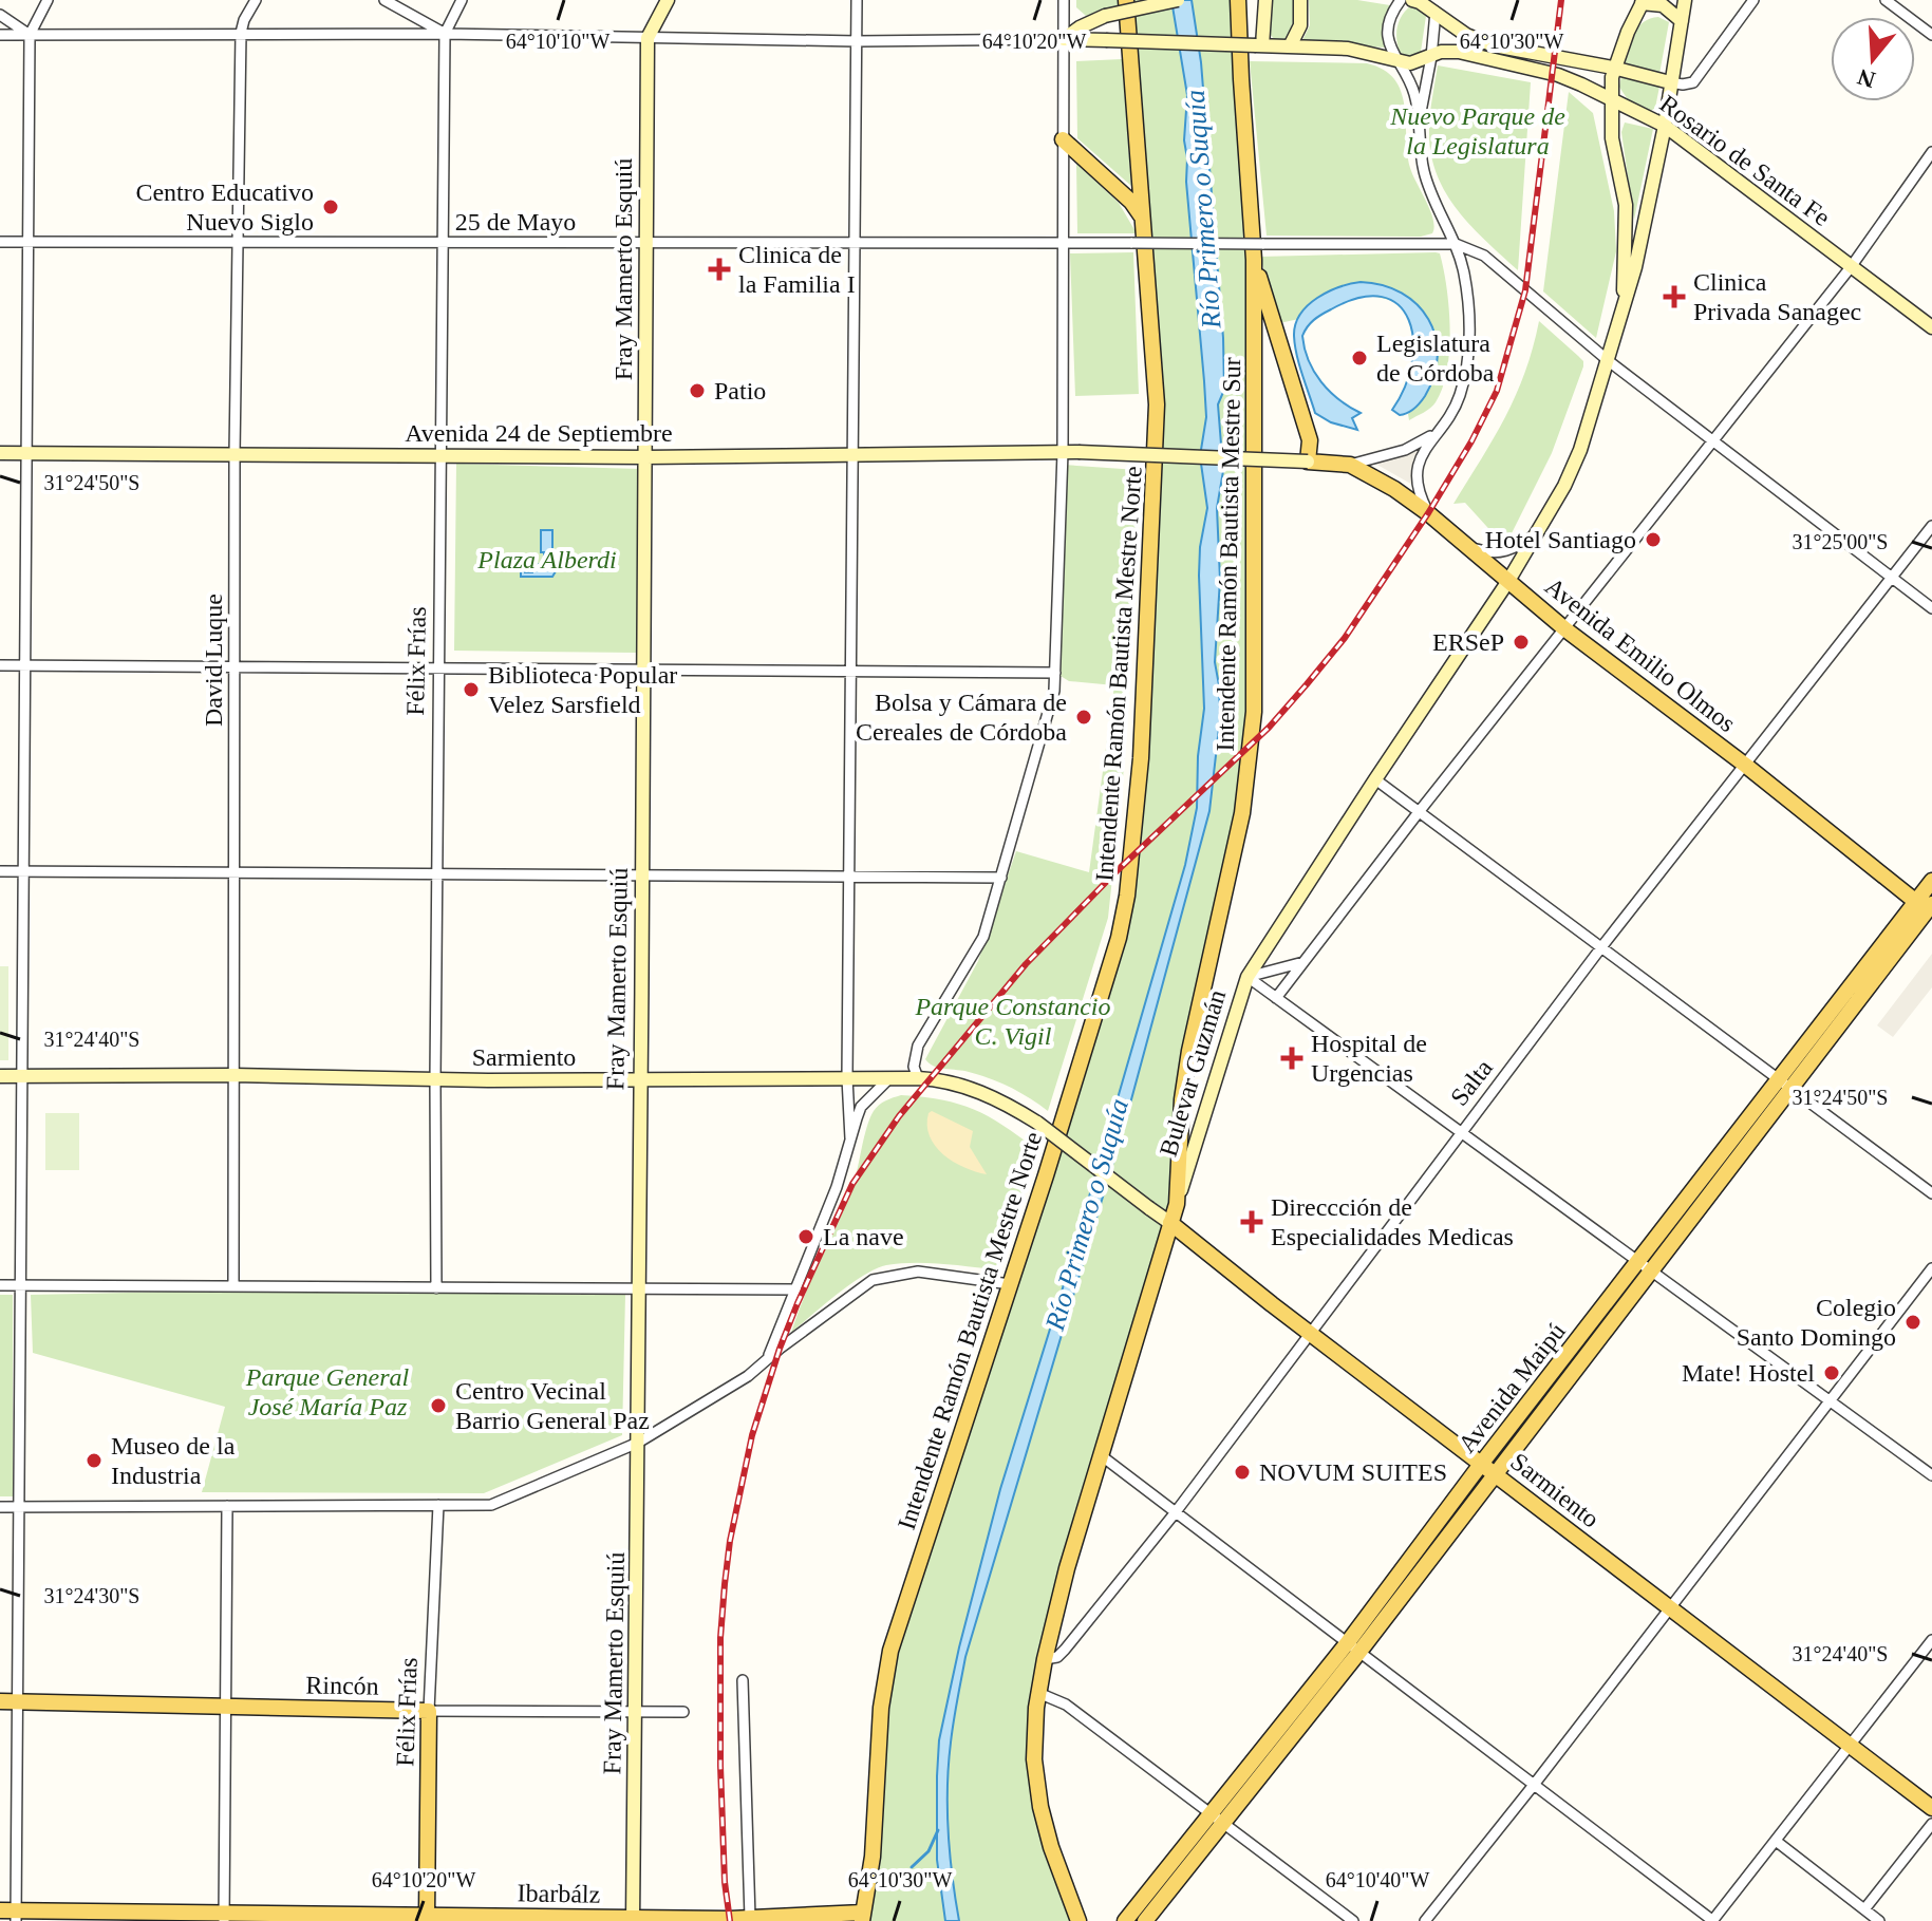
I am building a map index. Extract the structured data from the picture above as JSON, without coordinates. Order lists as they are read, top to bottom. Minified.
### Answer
{"streets":{"main road":["Rosario de Santa Fe","Fray Mamerto Esquiú","Avenida 24 de Septiembre","Intendente Ramón Bautista Mestre Sur","Avenida Emilio Olmos","Félix Frías","Intendente Ramón Bautista Mestre Norte","Sarmiento","Bulevar Guzmán","Avenida Maipú","Rincón","Ibarbálz"],"street":["25 de Mayo","David Luque","Salta"]},"crossings":[["Rosario de Santa Fe","Fray Mamerto Esquiú"],["Rosario de Santa Fe","David Luque"],["Rosario de Santa Fe","Félix Frías"],["Rosario de Santa Fe","Bulevar Guzmán"],["25 de Mayo","Fray Mamerto Esquiú"],["25 de Mayo","David Luque"],["25 de Mayo","Félix Frías"],["Fray Mamerto Esquiú","Avenida 24 de Septiembre"],["Fray Mamerto Esquiú","Sarmiento"],["Fray Mamerto Esquiú","Rincón"],["Fray Mamerto Esquiú","Ibarbálz"],["Avenida 24 de Septiembre","Avenida Emilio Olmos"],["Avenida 24 de Septiembre","David Luque"],["Avenida 24 de Septiembre","Félix Frías"],["Intendente Ramón Bautista Mestre Sur","Bulevar Guzmán"],["Avenida Emilio Olmos","Bulevar Guzmán"],["Avenida Emilio Olmos","Salta"],["Avenida Emilio Olmos","Avenida Maipú"],["David Luque","Sarmiento"],["Félix Frías","Sarmiento"],["Félix Frías","Rincón"],["Félix Frías","Ibarbálz"],["Intendente Ramón Bautista Mestre Norte","Ibarbálz"],["Sarmiento","Bulevar Guzmán"],["Sarmiento","Salta"],["Sarmiento","Avenida Maipú"],["Bulevar Guzmán","Salta"]],"water":["Río Primero o Suquía"],"parks":["Nuevo Parque de la Legislatura","Plaza Alberdi","Parque Constancio C. Vigil","Parque General José María Paz"],"places":{"other":["Centro Educativo Nuevo Siglo","Legislatura de Córdoba","Patio","Hotel Santiago","ERSeP","Biblioteca Popular Velez Sarsfield","Bolsa y Cámara de Cereales de Córdoba","La nave","Colegio Santo Domingo","Mate! Hostel","Centro Vecinal Barrio General Paz","Museo de la Industria","NOVUM SUITES"],"health":["Clinica de la Familia I","Clinica Privada Sanagec","Hospital de Urgencias","Direccción de Especialidades Medicas"]},"north":"bottom","coordinates":["64°10'10\"W","64°10'20\"W","64°10'30\"W","31°24'50\"S","31°25'00\"S","31°24'40\"S","31°24'30\"S","64°10'40\"W"]}
